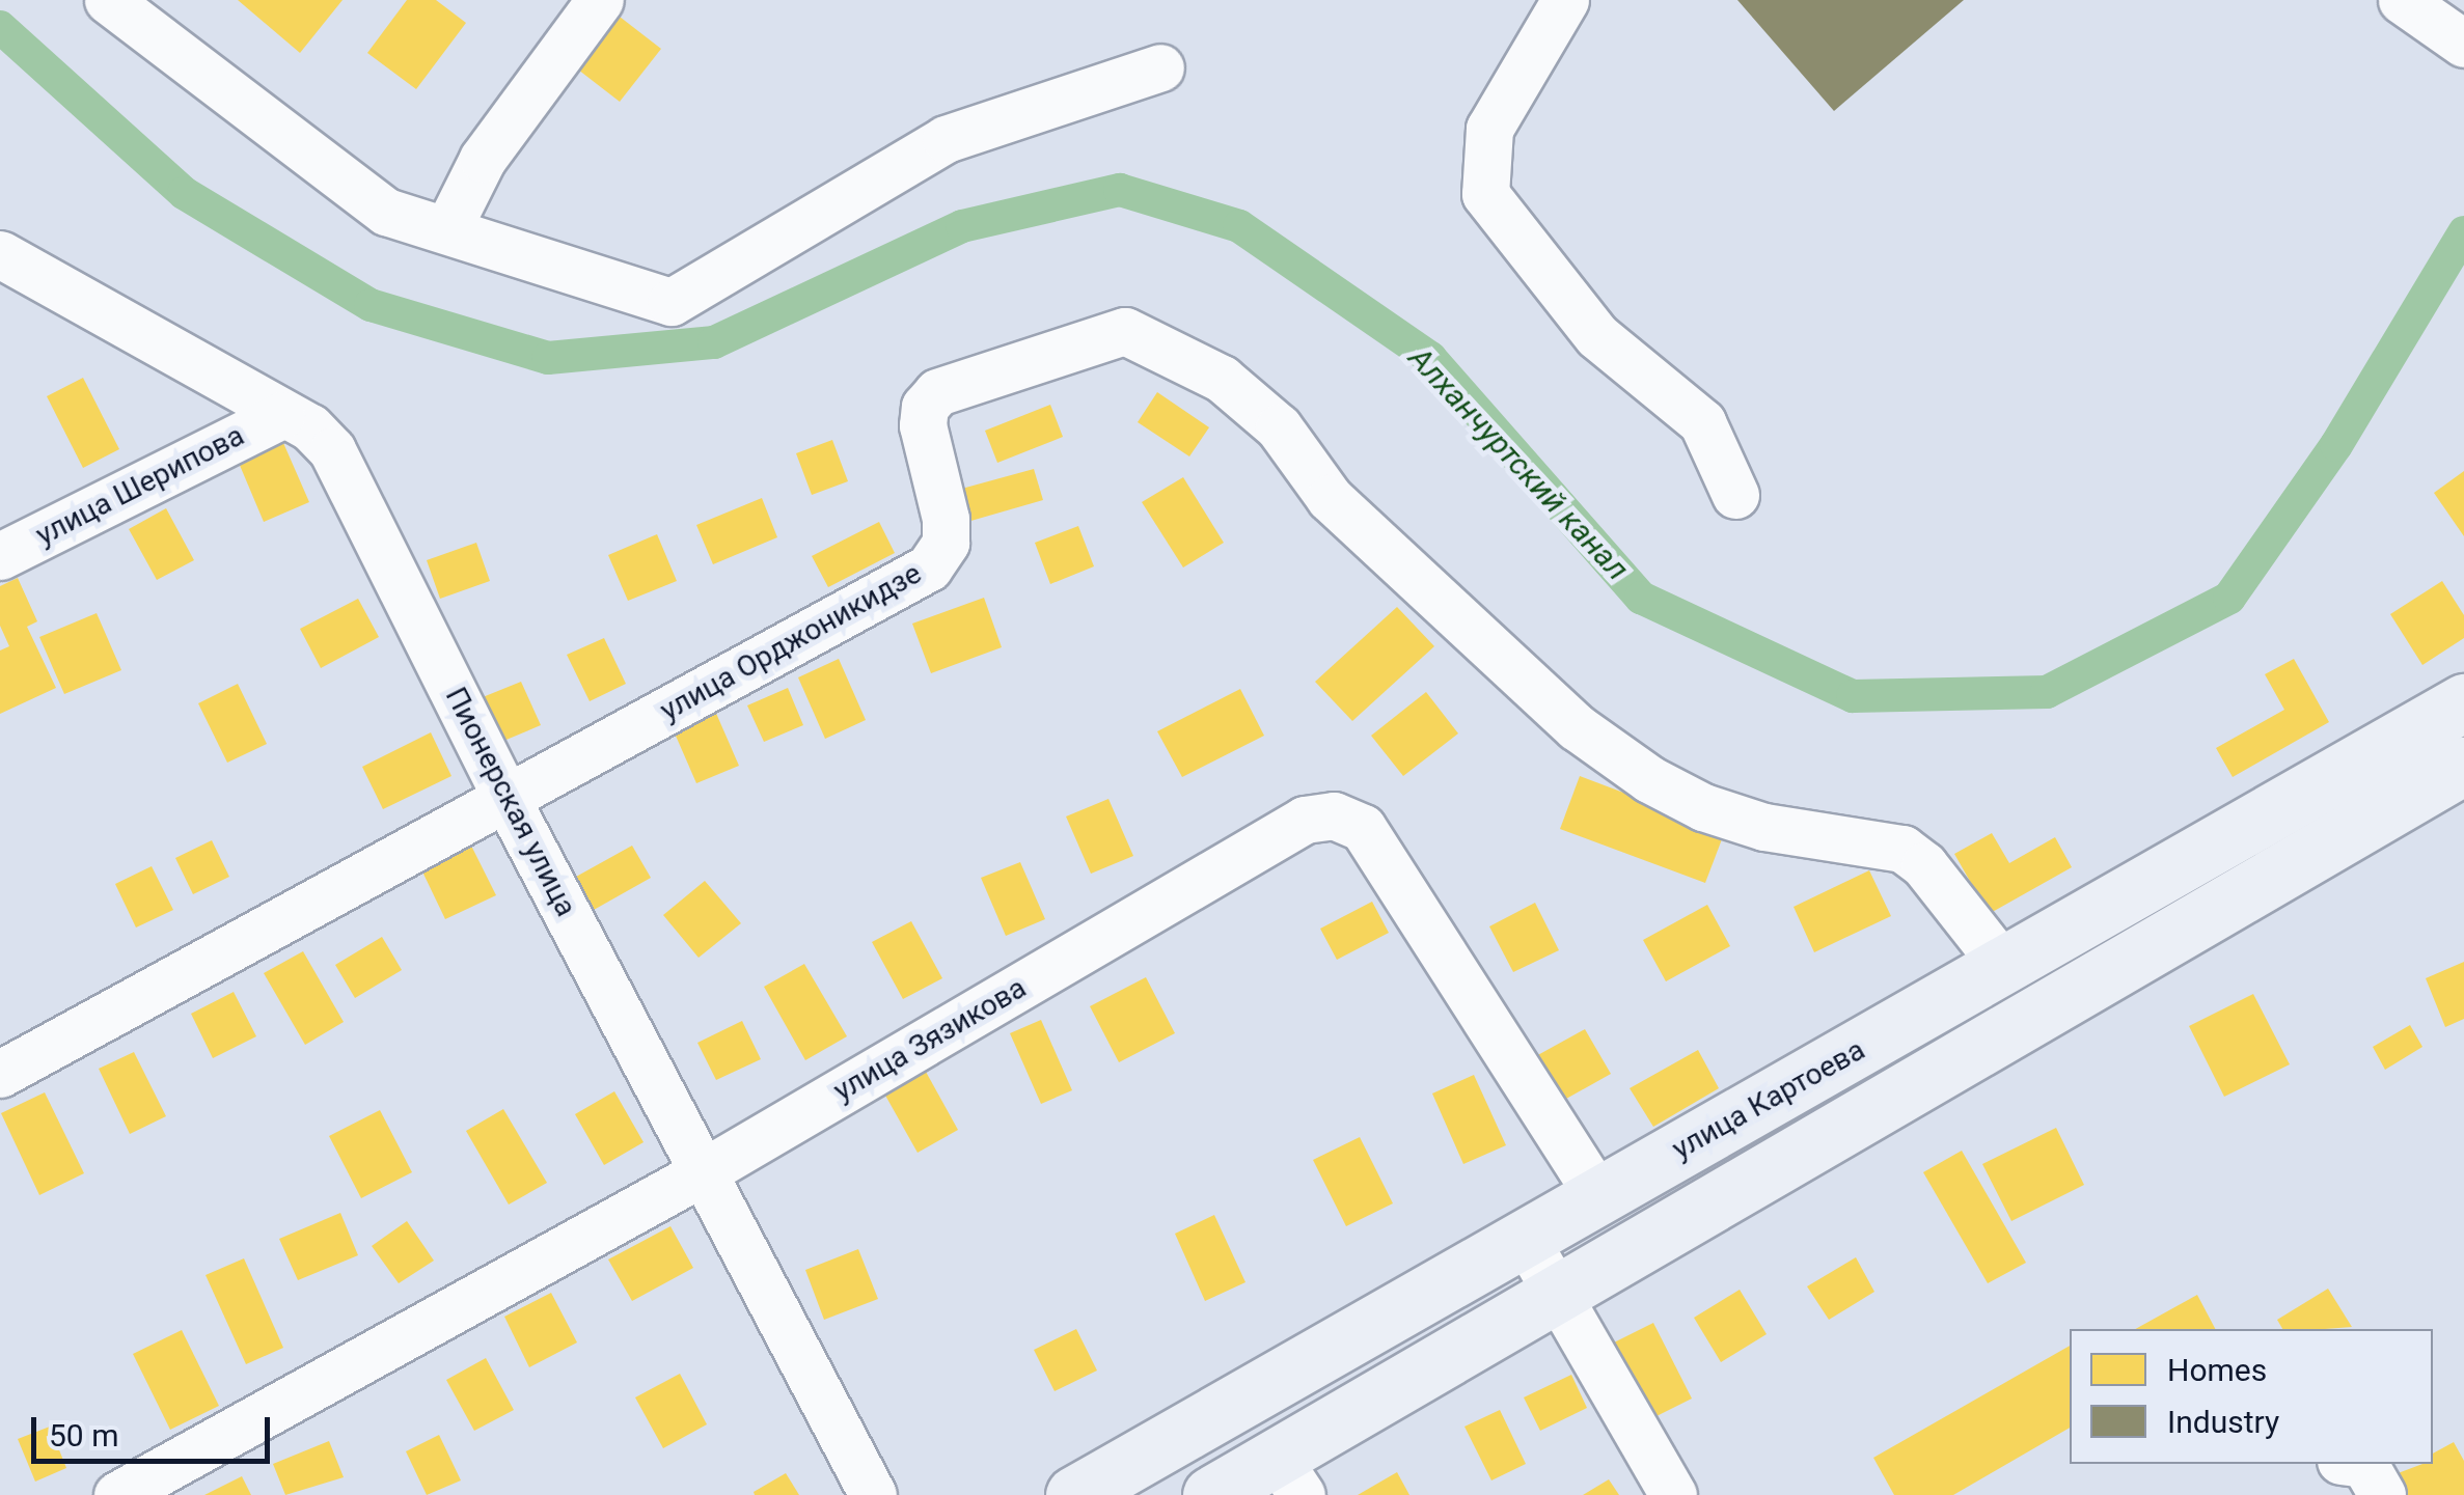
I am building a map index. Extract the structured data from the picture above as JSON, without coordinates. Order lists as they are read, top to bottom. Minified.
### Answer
{"streets":{"main road":["улица Картоева"],"street":["улица Шерипова","улица Орджоникидзе","Пионерская улица","улица Зязикова"]},"crossings":[["улица Шерипова","Пионерская улица"],["улица Орджоникидзе","Пионерская улица"],["улица Орджоникидзе","улица Картоева"],["Пионерская улица","улица Зязикова"],["улица Зязикова","улица Картоева"]],"water":["Алханчуртский канал"],"legend":["Homes","Industry"],"scale_bar":"50 m"}
